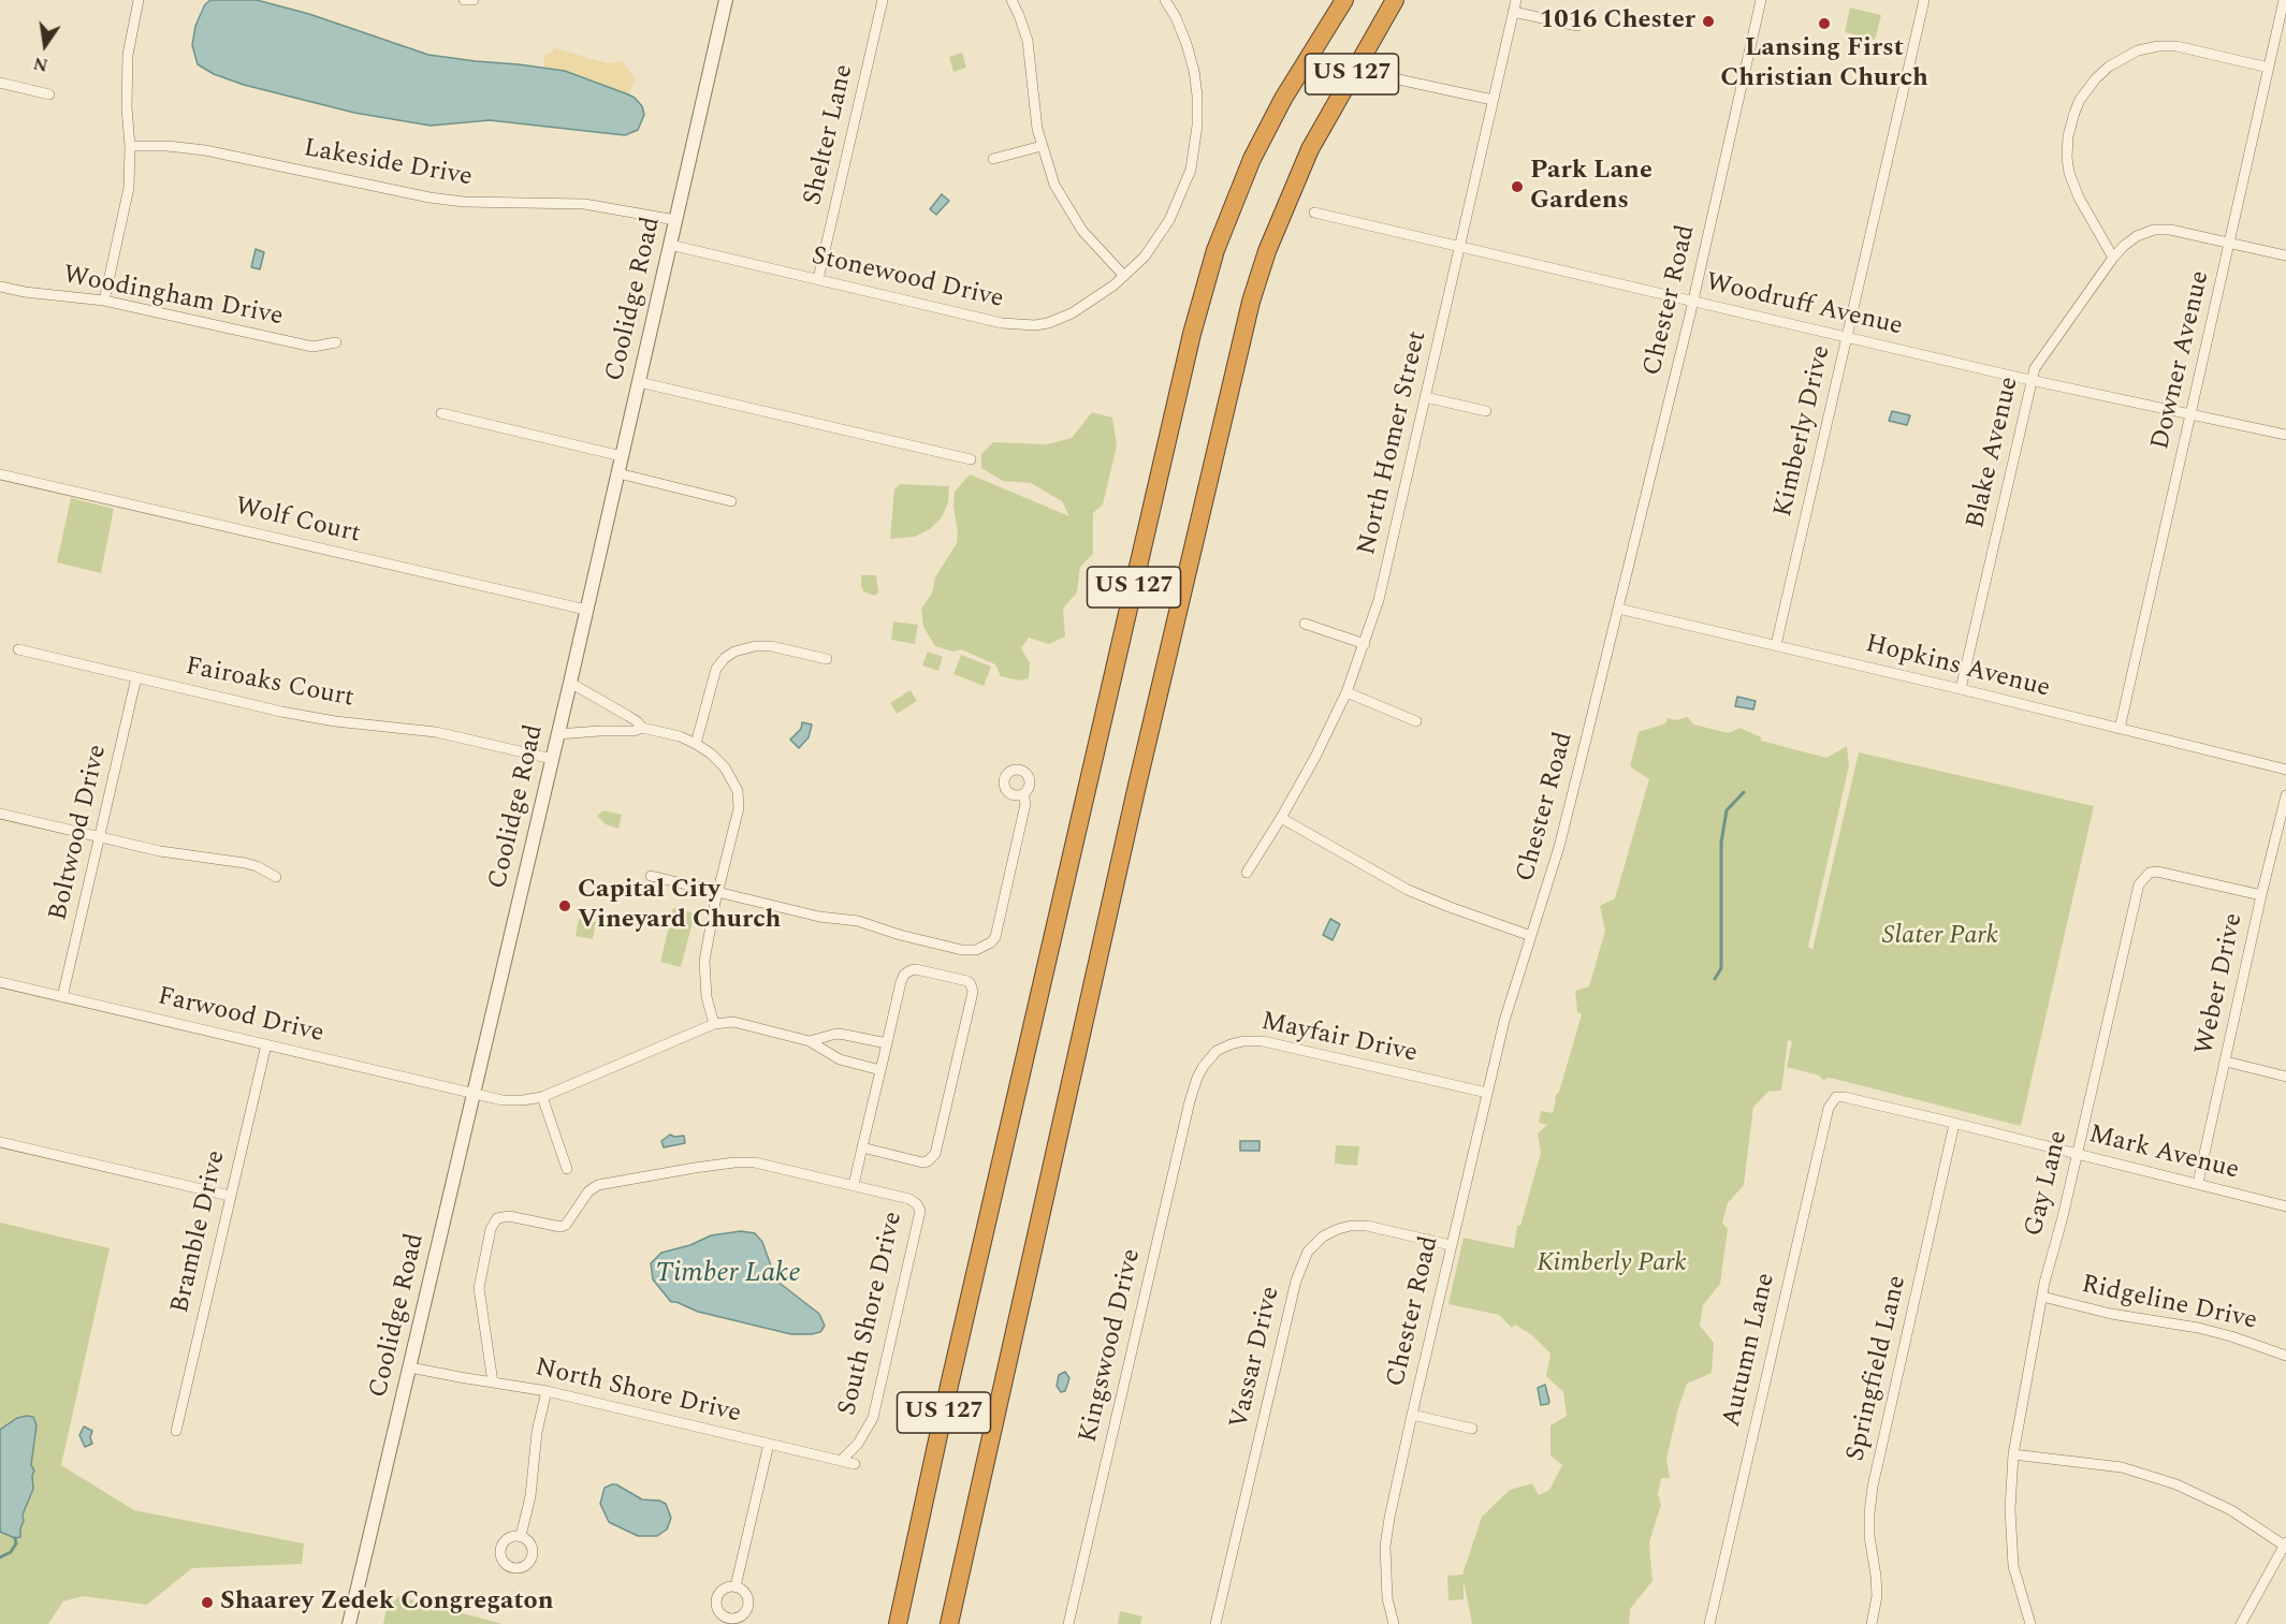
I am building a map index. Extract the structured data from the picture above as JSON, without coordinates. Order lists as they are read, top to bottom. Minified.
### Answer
{"streets":{"highway":["US 127"],"street":["Shelter Lane","Lakeside Drive","Stonewood Drive","Woodingham Drive","Coolidge Road","Chester Road","Woodruff Avenue","Downer Avenue","Kimberly Drive","North Homer Street","Blake Avenue","Wolf Court","Hopkins Avenue","Fairoaks Court","Boltwood Drive","Weber Drive","Farwood Drive","Mayfair Drive","Mark Avenue","Gay Lane","Bramble Drive","Ridgeline Drive","South Shore Drive","Kingswood Drive","Autumn Lane","Vassar Drive","Springfield Lane","North Shore Drive"]},"crossings":[["Shelter Lane","Stonewood Drive"],["Lakeside Drive","Coolidge Road"],["Stonewood Drive","Coolidge Road"],["Coolidge Road","Wolf Court"],["Coolidge Road","Fairoaks Court"],["Coolidge Road","Farwood Drive"],["Coolidge Road","North Shore Drive"],["Chester Road","Woodruff Avenue"],["Chester Road","Hopkins Avenue"],["Chester Road","Mayfair Drive"],["Chester Road","Vassar Drive"],["Woodruff Avenue","Downer Avenue"],["Woodruff Avenue","Kimberly Drive"],["Woodruff Avenue","North Homer Street"],["Woodruff Avenue","Blake Avenue"],["Downer Avenue","Blake Avenue"],["Downer Avenue","Hopkins Avenue"],["Kimberly Drive","Hopkins Avenue"],["Blake Avenue","Hopkins Avenue"],["Fairoaks Court","Boltwood Drive"],["Boltwood Drive","Farwood Drive"],["Weber Drive","Mark Avenue"],["Weber Drive","Gay Lane"],["Farwood Drive","Bramble Drive"],["Mayfair Drive","Kingswood Drive"],["Mark Avenue","Gay Lane"],["Mark Avenue","Autumn Lane"],["Mark Avenue","Springfield Lane"],["Gay Lane","Ridgeline Drive"],["South Shore Drive","North Shore Drive"]],"water":["Timber Lake"],"parks":["Slater Park","Kimberly Park"],"places":["1016 Chester","Lansing First Christian Church","Park Lane Gardens","Capital City Vineyard Church","Shaarey Zedek Congregaton"],"north":"bottom"}
